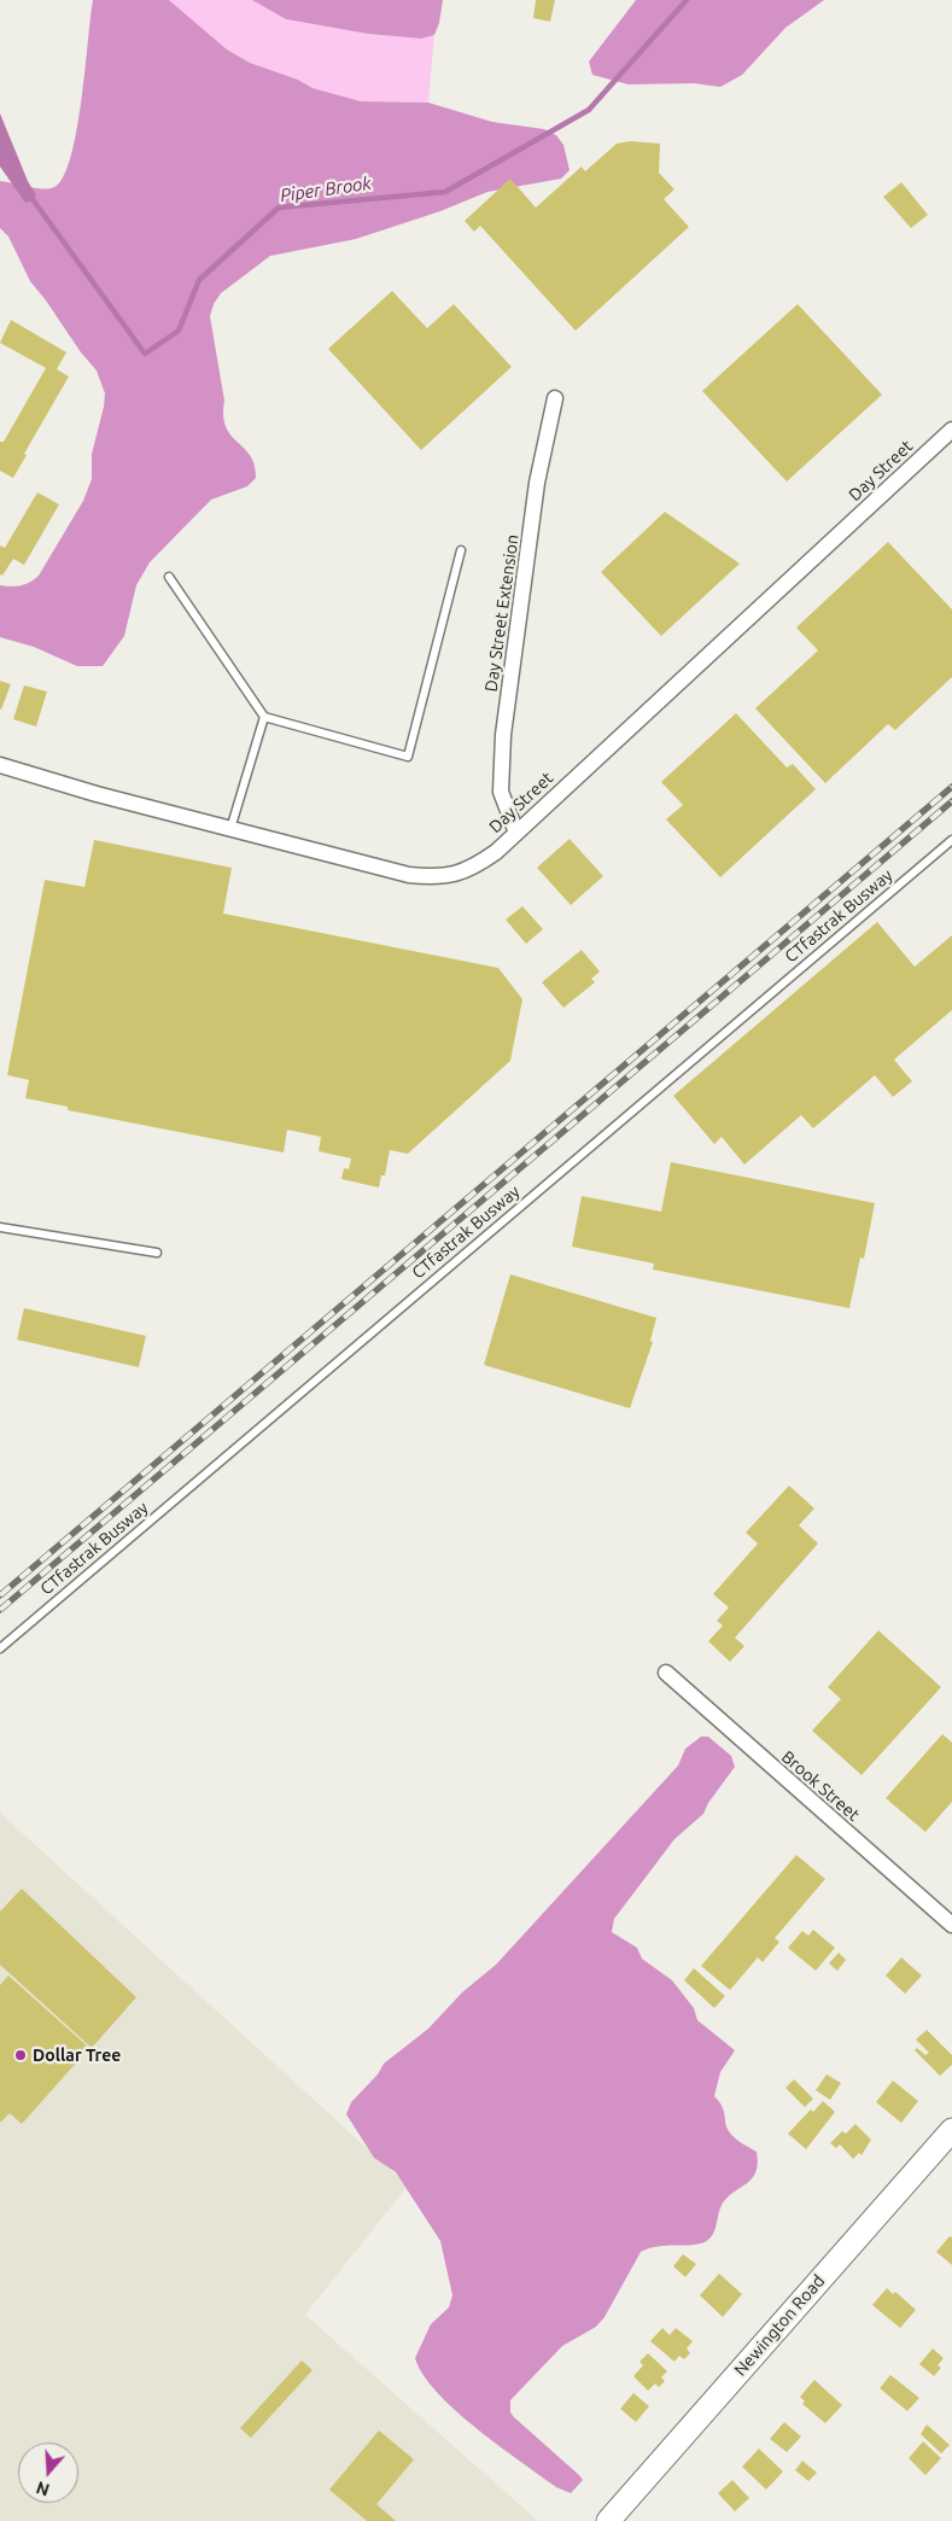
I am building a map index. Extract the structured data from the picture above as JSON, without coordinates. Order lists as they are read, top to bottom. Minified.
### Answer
{"streets":{"main road":["Newington Road"],"street":["Day Street","Day Street Extension","Brook Street"],"lane":["CTfastrak Busway"]},"crossings":[["Day Street","Day Street Extension"]],"water":["Piper Brook"],"places":["Dollar Tree"],"north":"bottom"}
